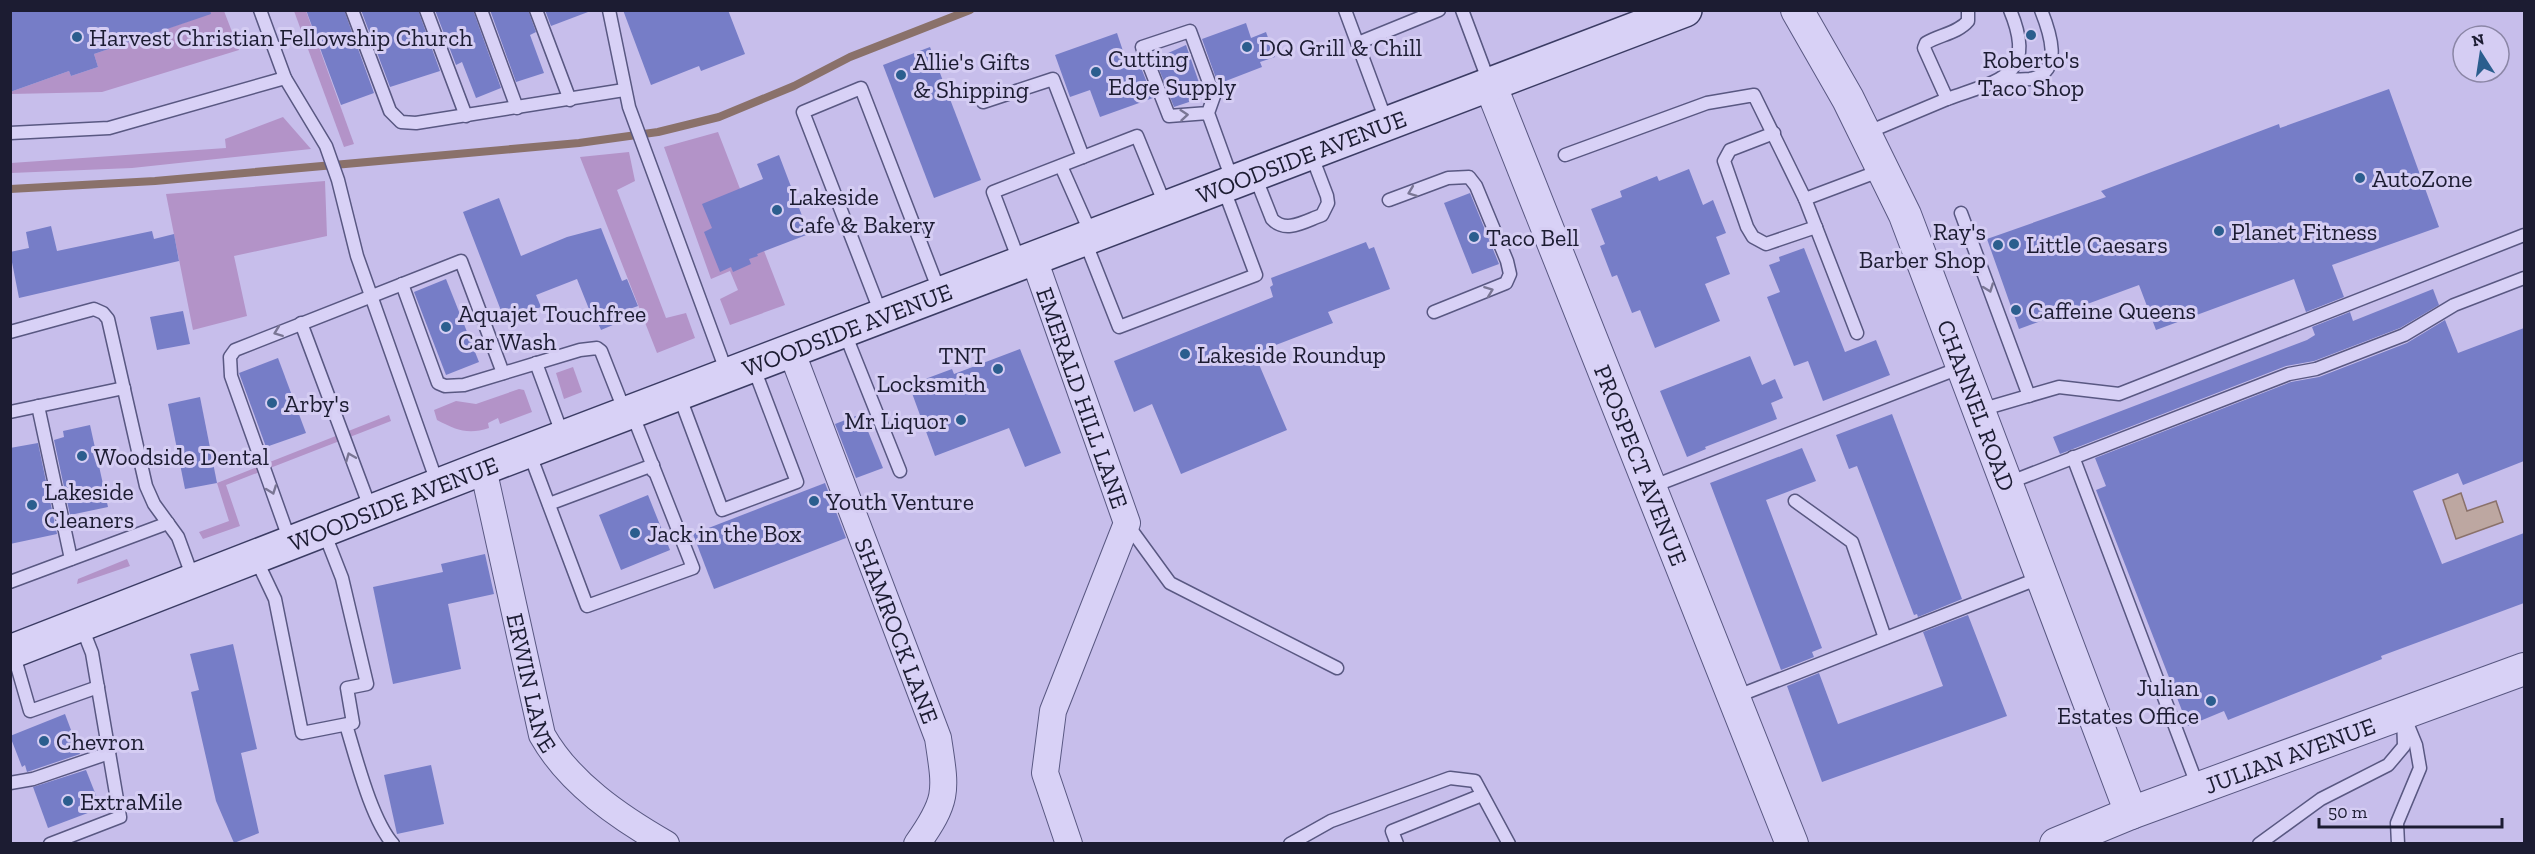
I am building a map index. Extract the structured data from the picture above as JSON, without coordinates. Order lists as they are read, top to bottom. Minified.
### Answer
{"streets":{"main road":["WOODSIDE AVENUE"],"street":["EMERALD HILL LANE","CHANNEL ROAD","PROSPECT AVENUE","SHAMROCK LANE","ERWIN LANE","JULIAN AVENUE"]},"crossings":[["WOODSIDE AVENUE","EMERALD HILL LANE"],["WOODSIDE AVENUE","PROSPECT AVENUE"],["WOODSIDE AVENUE","SHAMROCK LANE"],["WOODSIDE AVENUE","ERWIN LANE"],["CHANNEL ROAD","JULIAN AVENUE"]],"places":["Roberto's Taco Shop","Harvest Christian Fellowship Church","DQ Grill & Chill","Cutting Edge Supply","Allie's Gifts & Shipping","AutoZone","Lakeside Cafe & Bakery","Planet Fitness","Taco Bell","Little Caesars","Ray's Barber Shop","Caffeine Queens","Aquajet Touchfree Car Wash","Lakeside Roundup","TNT Locksmith","Arby's","Mr Liquor","Woodside Dental","Youth Venture","Lakeside Cleaners","Jack in the Box","Julian Estates Office","Chevron","ExtraMile"],"scale_bar":"50 m","north":"top"}
